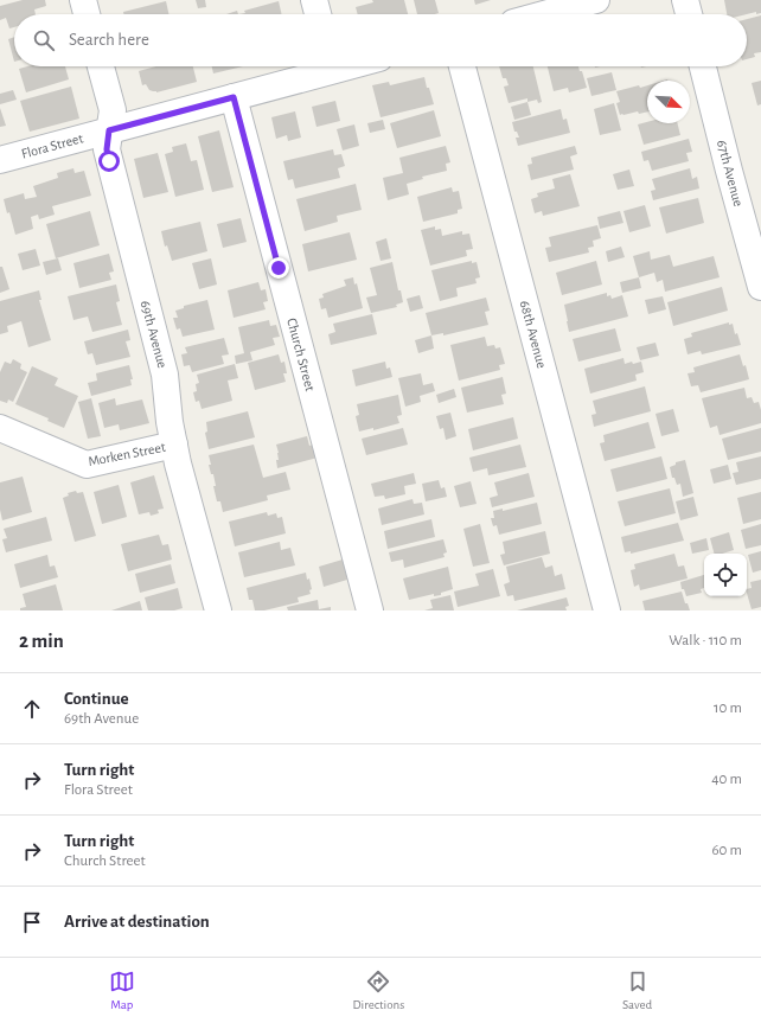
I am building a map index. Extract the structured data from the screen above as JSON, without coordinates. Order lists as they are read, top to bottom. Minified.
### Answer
{"streets":{"street":["Flora Street","67th Avenue","69th Avenue","68th Avenue","Church Street","Morken Street"]},"crossings":[["Flora Street","69th Avenue"],["Flora Street","Church Street"],["69th Avenue","Morken Street"]],"north":"bottom right","page":{"search":"Search here","heading":["2 min","Walk · 110 m"],"list":[["Continue","69th Avenue","10 m"],["Turn right","Flora Street","40 m"],["Turn right","Church Street","60 m"],"Arrive at destination"],"nav":["Map","Directions","Saved"]}}
